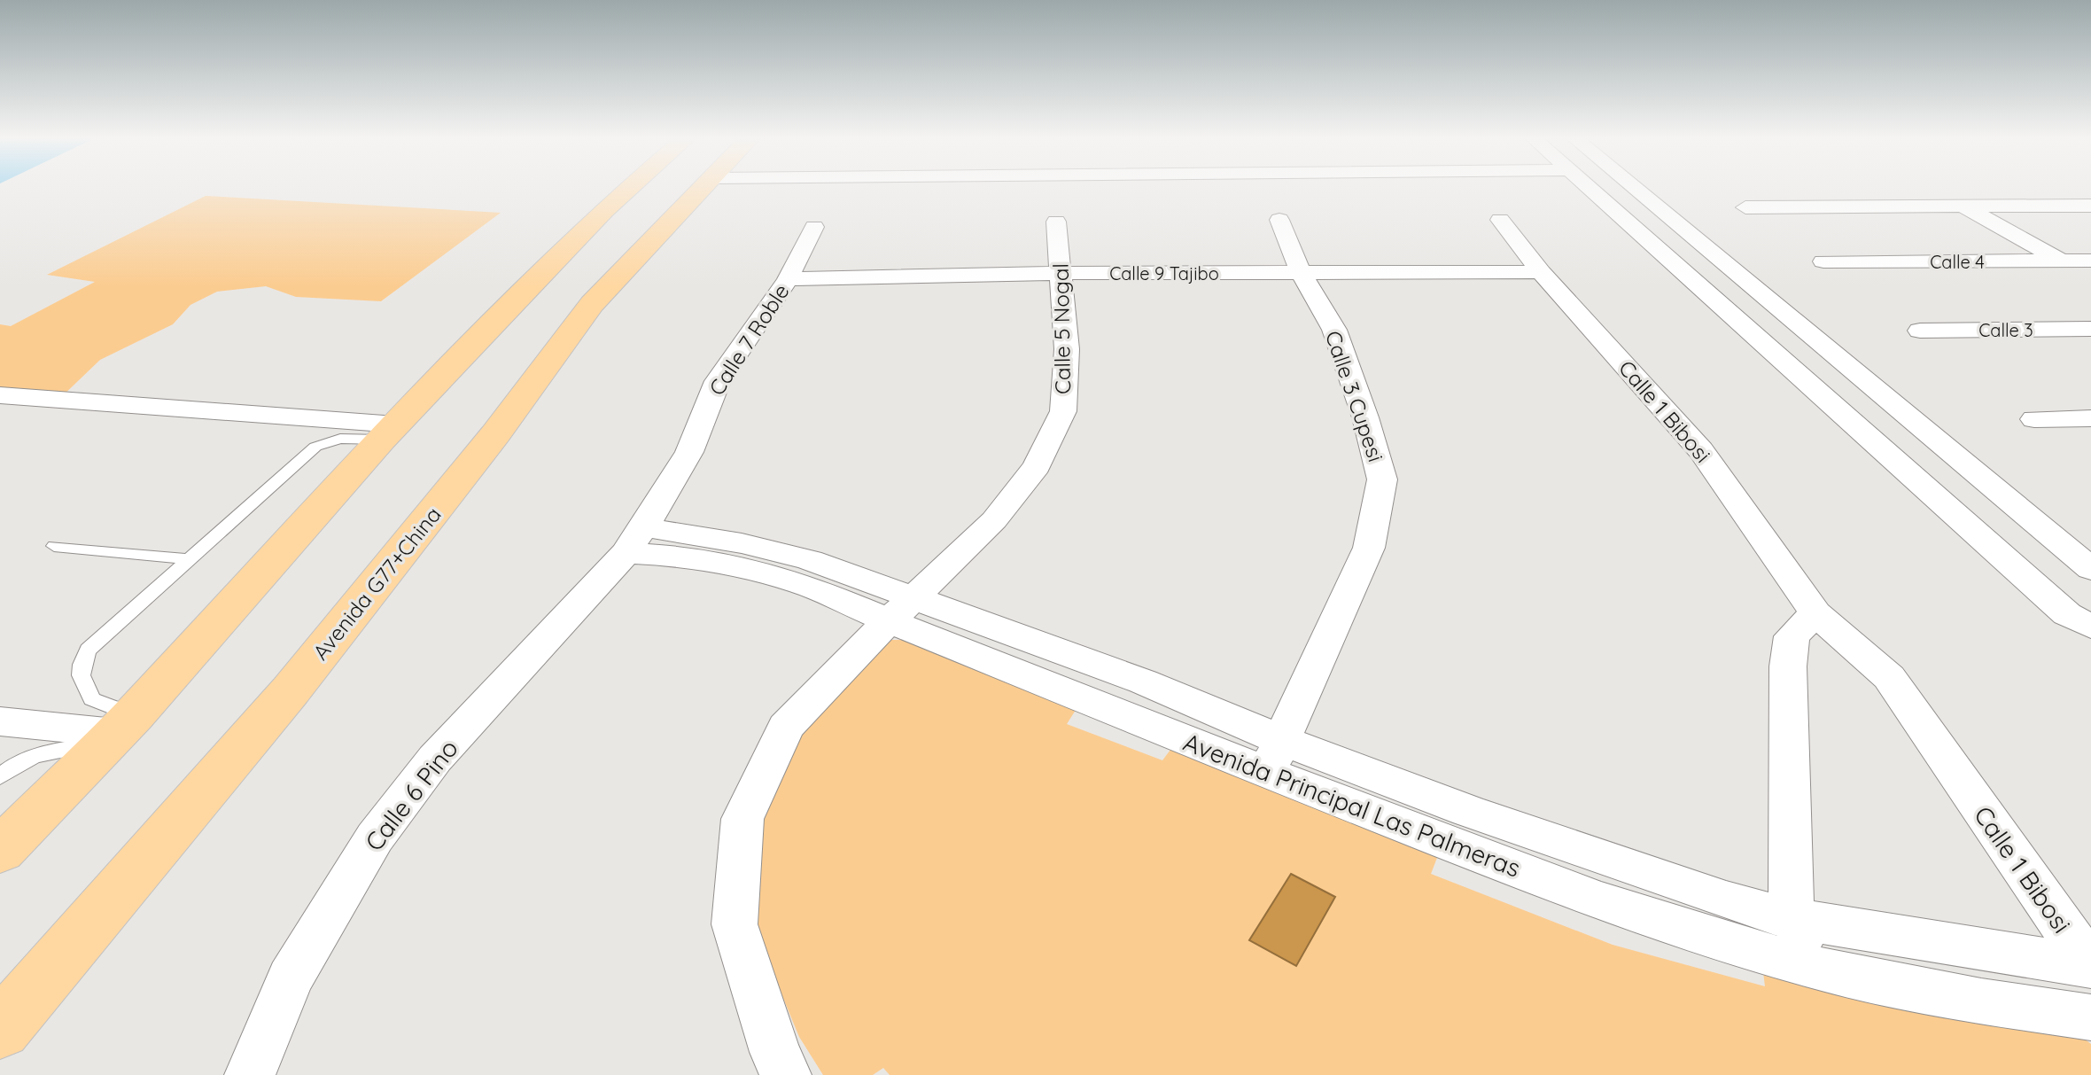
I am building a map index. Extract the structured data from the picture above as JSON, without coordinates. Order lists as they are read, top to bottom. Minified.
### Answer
{"streets":{"main road":["Avenida G77+China"],"street":["Calle 4","Calle 9 Tajibo","Calle 5 Nogal","Calle 3","Calle 7 Roble","Calle 3 Cupesi","Calle 1 Bibosi","Calle 6 Pino","Avenida Principal Las Palmeras"]},"crossings":[["Calle 9 Tajibo","Calle 5 Nogal"],["Calle 9 Tajibo","Calle 7 Roble"],["Calle 9 Tajibo","Calle 3 Cupesi"],["Calle 9 Tajibo","Calle 1 Bibosi"],["Calle 5 Nogal","Avenida Principal Las Palmeras"],["Calle 7 Roble","Calle 6 Pino"],["Calle 7 Roble","Avenida Principal Las Palmeras"],["Calle 3 Cupesi","Avenida Principal Las Palmeras"],["Calle 1 Bibosi","Avenida Principal Las Palmeras"],["Calle 6 Pino","Avenida Principal Las Palmeras"]]}
